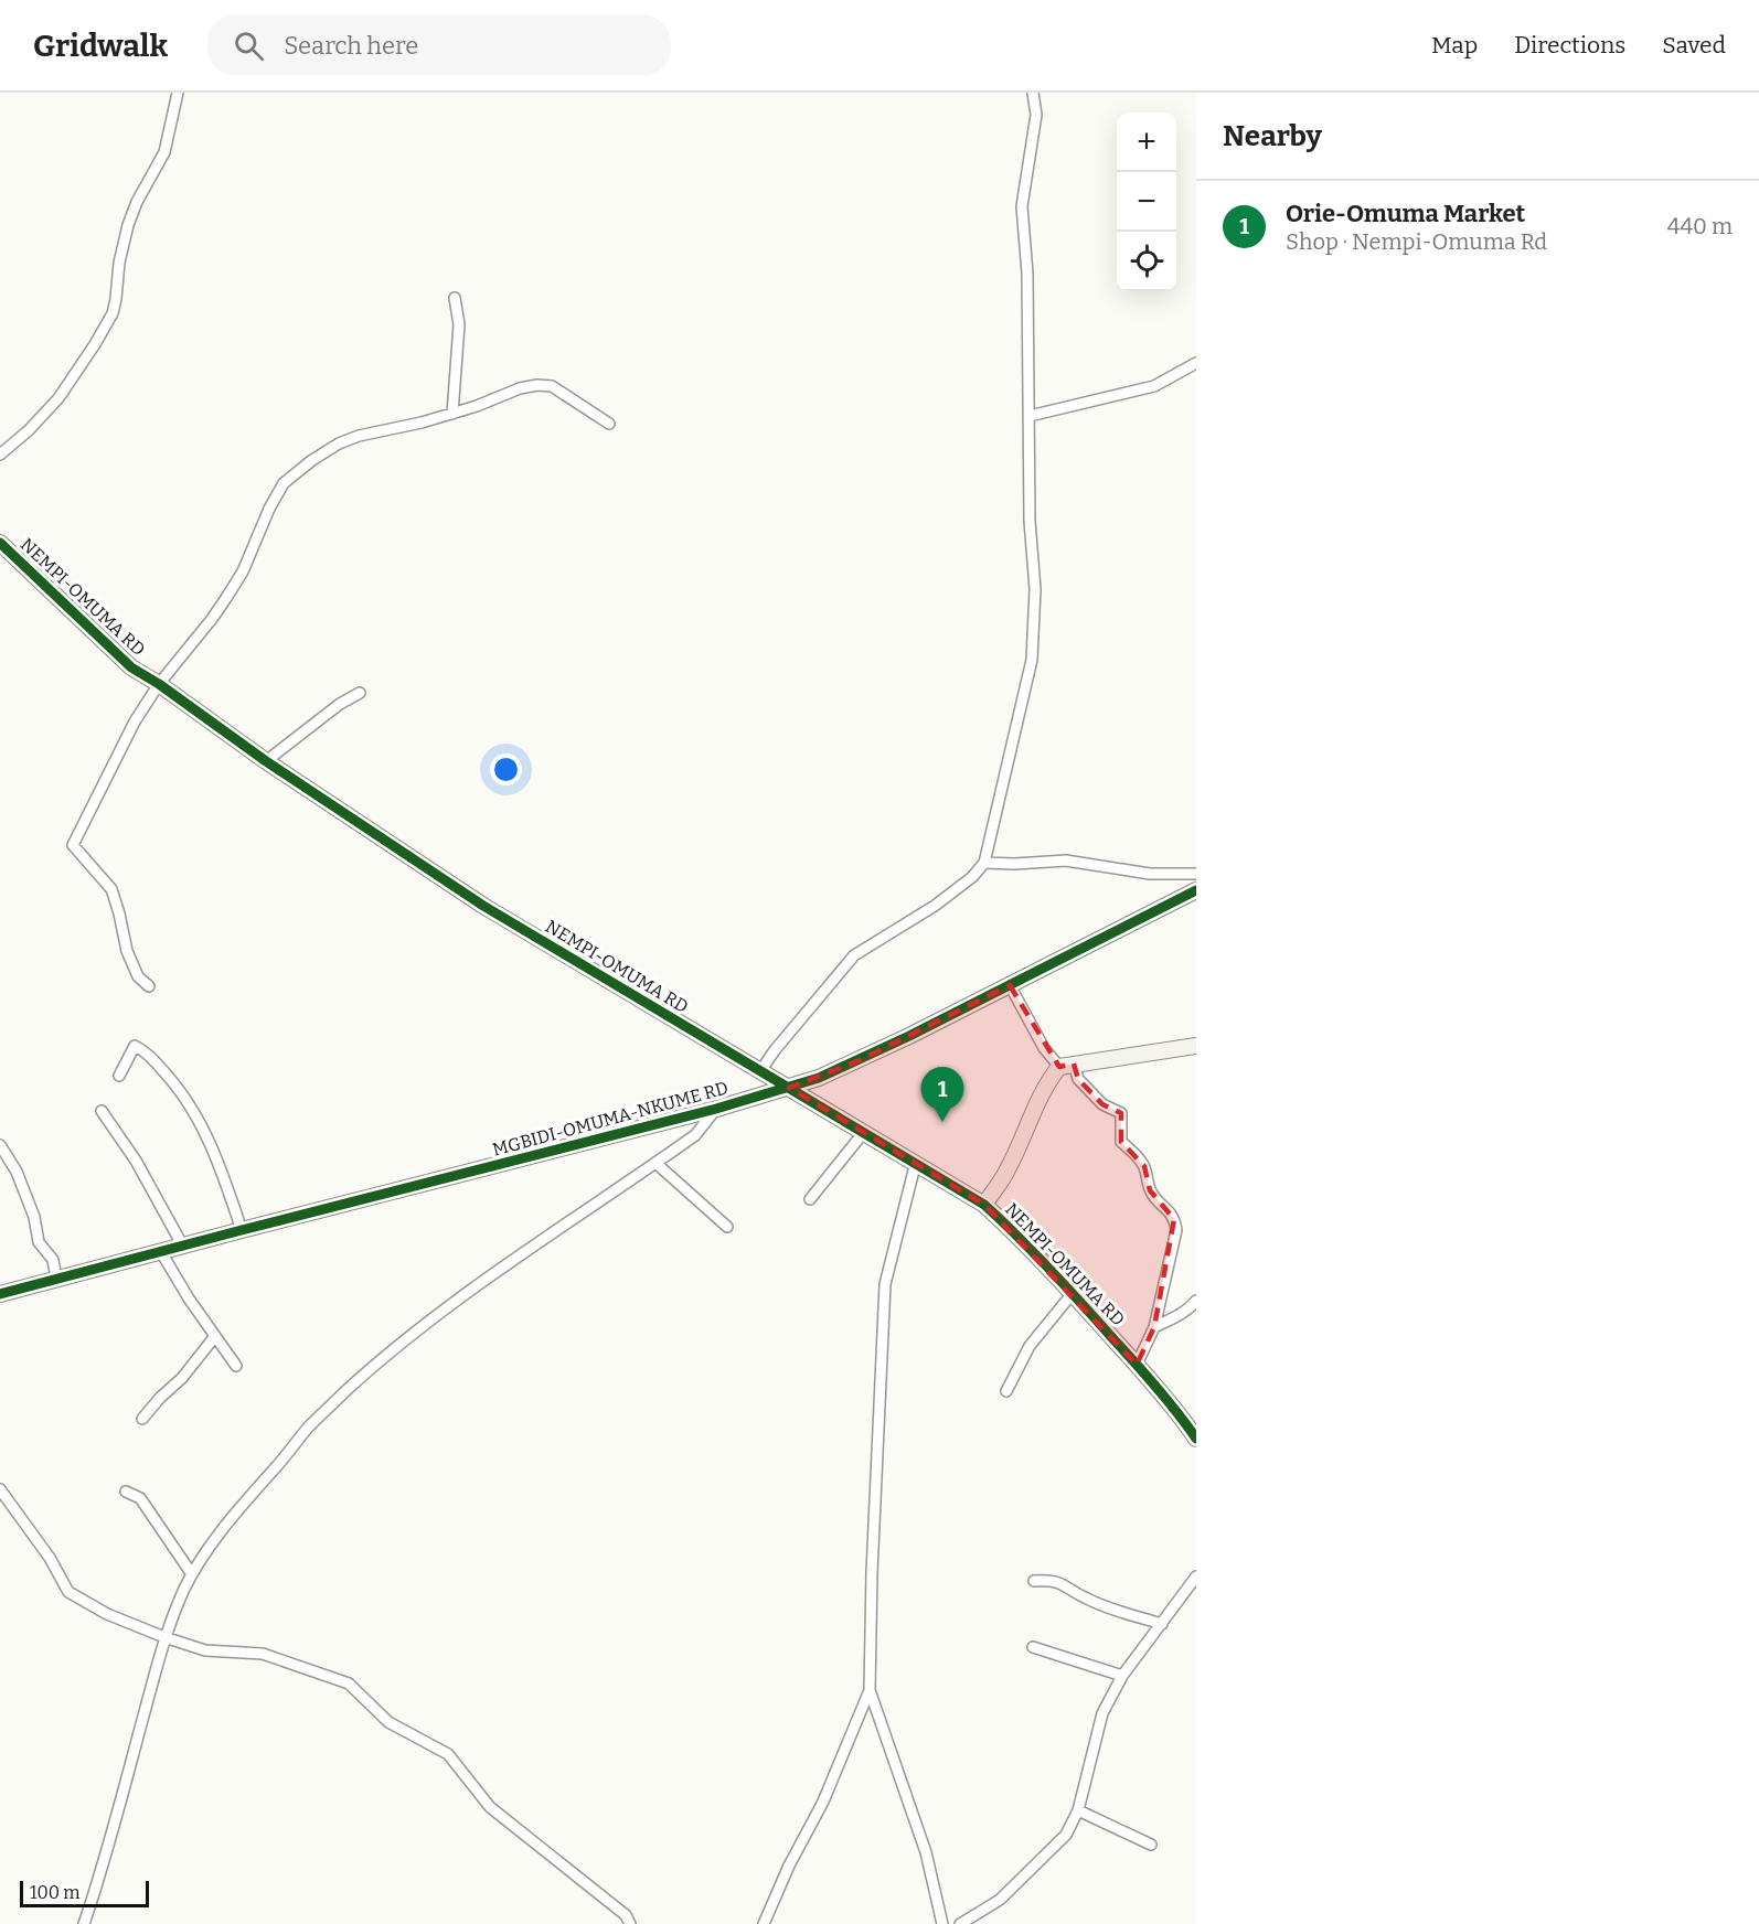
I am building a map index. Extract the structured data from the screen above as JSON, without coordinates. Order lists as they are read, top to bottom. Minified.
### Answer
{"streets":{"street":["NEMPI-OMUMA RD","MGBIDI-OMUMA-NKUME RD"]},"crossings":[["NEMPI-OMUMA RD","MGBIDI-OMUMA-NKUME RD"]],"scale_bar":"100 m","page":{"header":"Gridwalk","search":"Search here","nav":["Map","Directions","Saved"],"heading":"Nearby","map_buttons":["+","−"],"list":[{"mark":"1","name":"Orie-Omuma Market","note":"Shop · Nempi-Omuma Rd","value":"440 m"}],"pins":"1","scale":"100 m"}}
